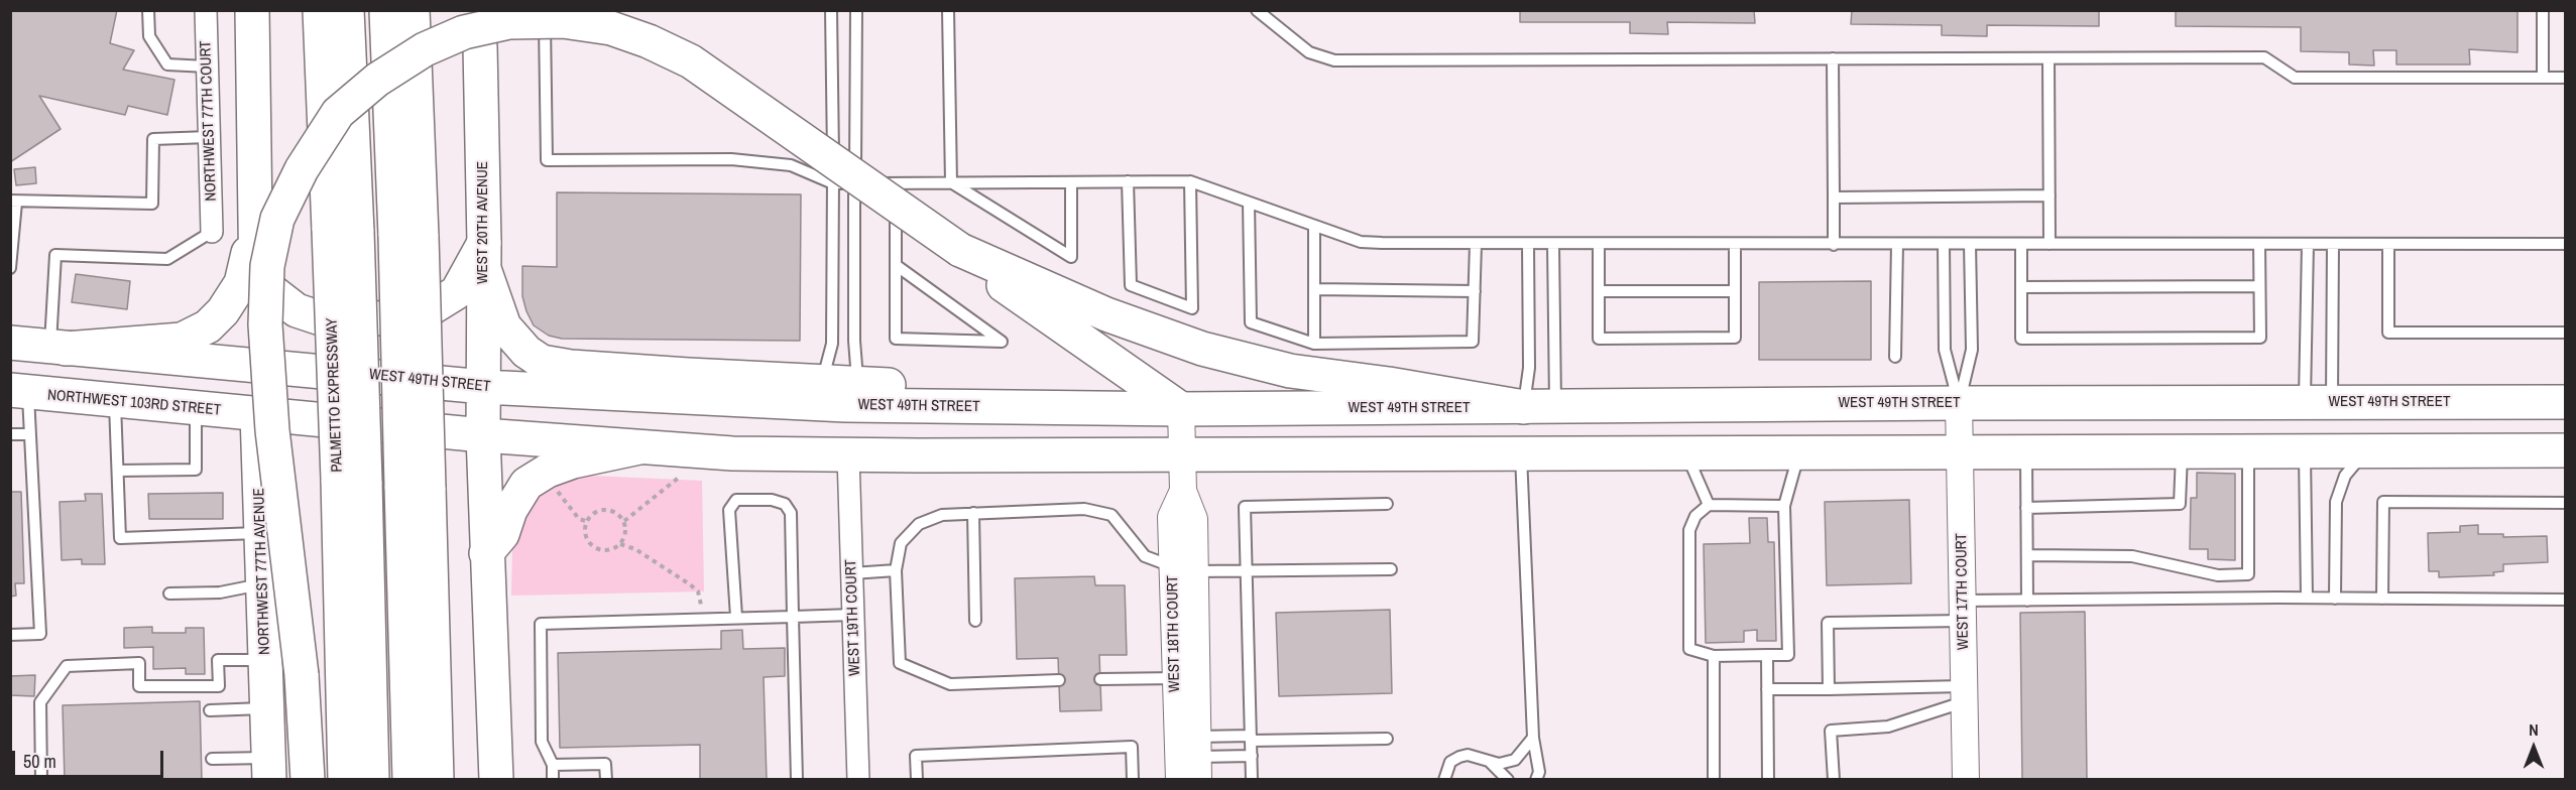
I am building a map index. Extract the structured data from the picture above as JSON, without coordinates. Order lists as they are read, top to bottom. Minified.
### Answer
{"streets":{"main road":["WEST 20TH AVENUE","WEST 49TH STREET","PALMETTO EXPRESSWAY","NORTHWEST 103RD STREET","NORTHWEST 77TH AVENUE"],"street":["NORTHWEST 77TH COURT","WEST 17TH COURT","WEST 19TH COURT","WEST 18TH COURT"]},"crossings":[["WEST 20TH AVENUE","WEST 49TH STREET"],["WEST 49TH STREET","NORTHWEST 77TH AVENUE"],["WEST 49TH STREET","WEST 17TH COURT"],["WEST 49TH STREET","WEST 18TH COURT"],["NORTHWEST 103RD STREET","NORTHWEST 77TH AVENUE"]],"scale_bar":"50 m","north":"top"}
